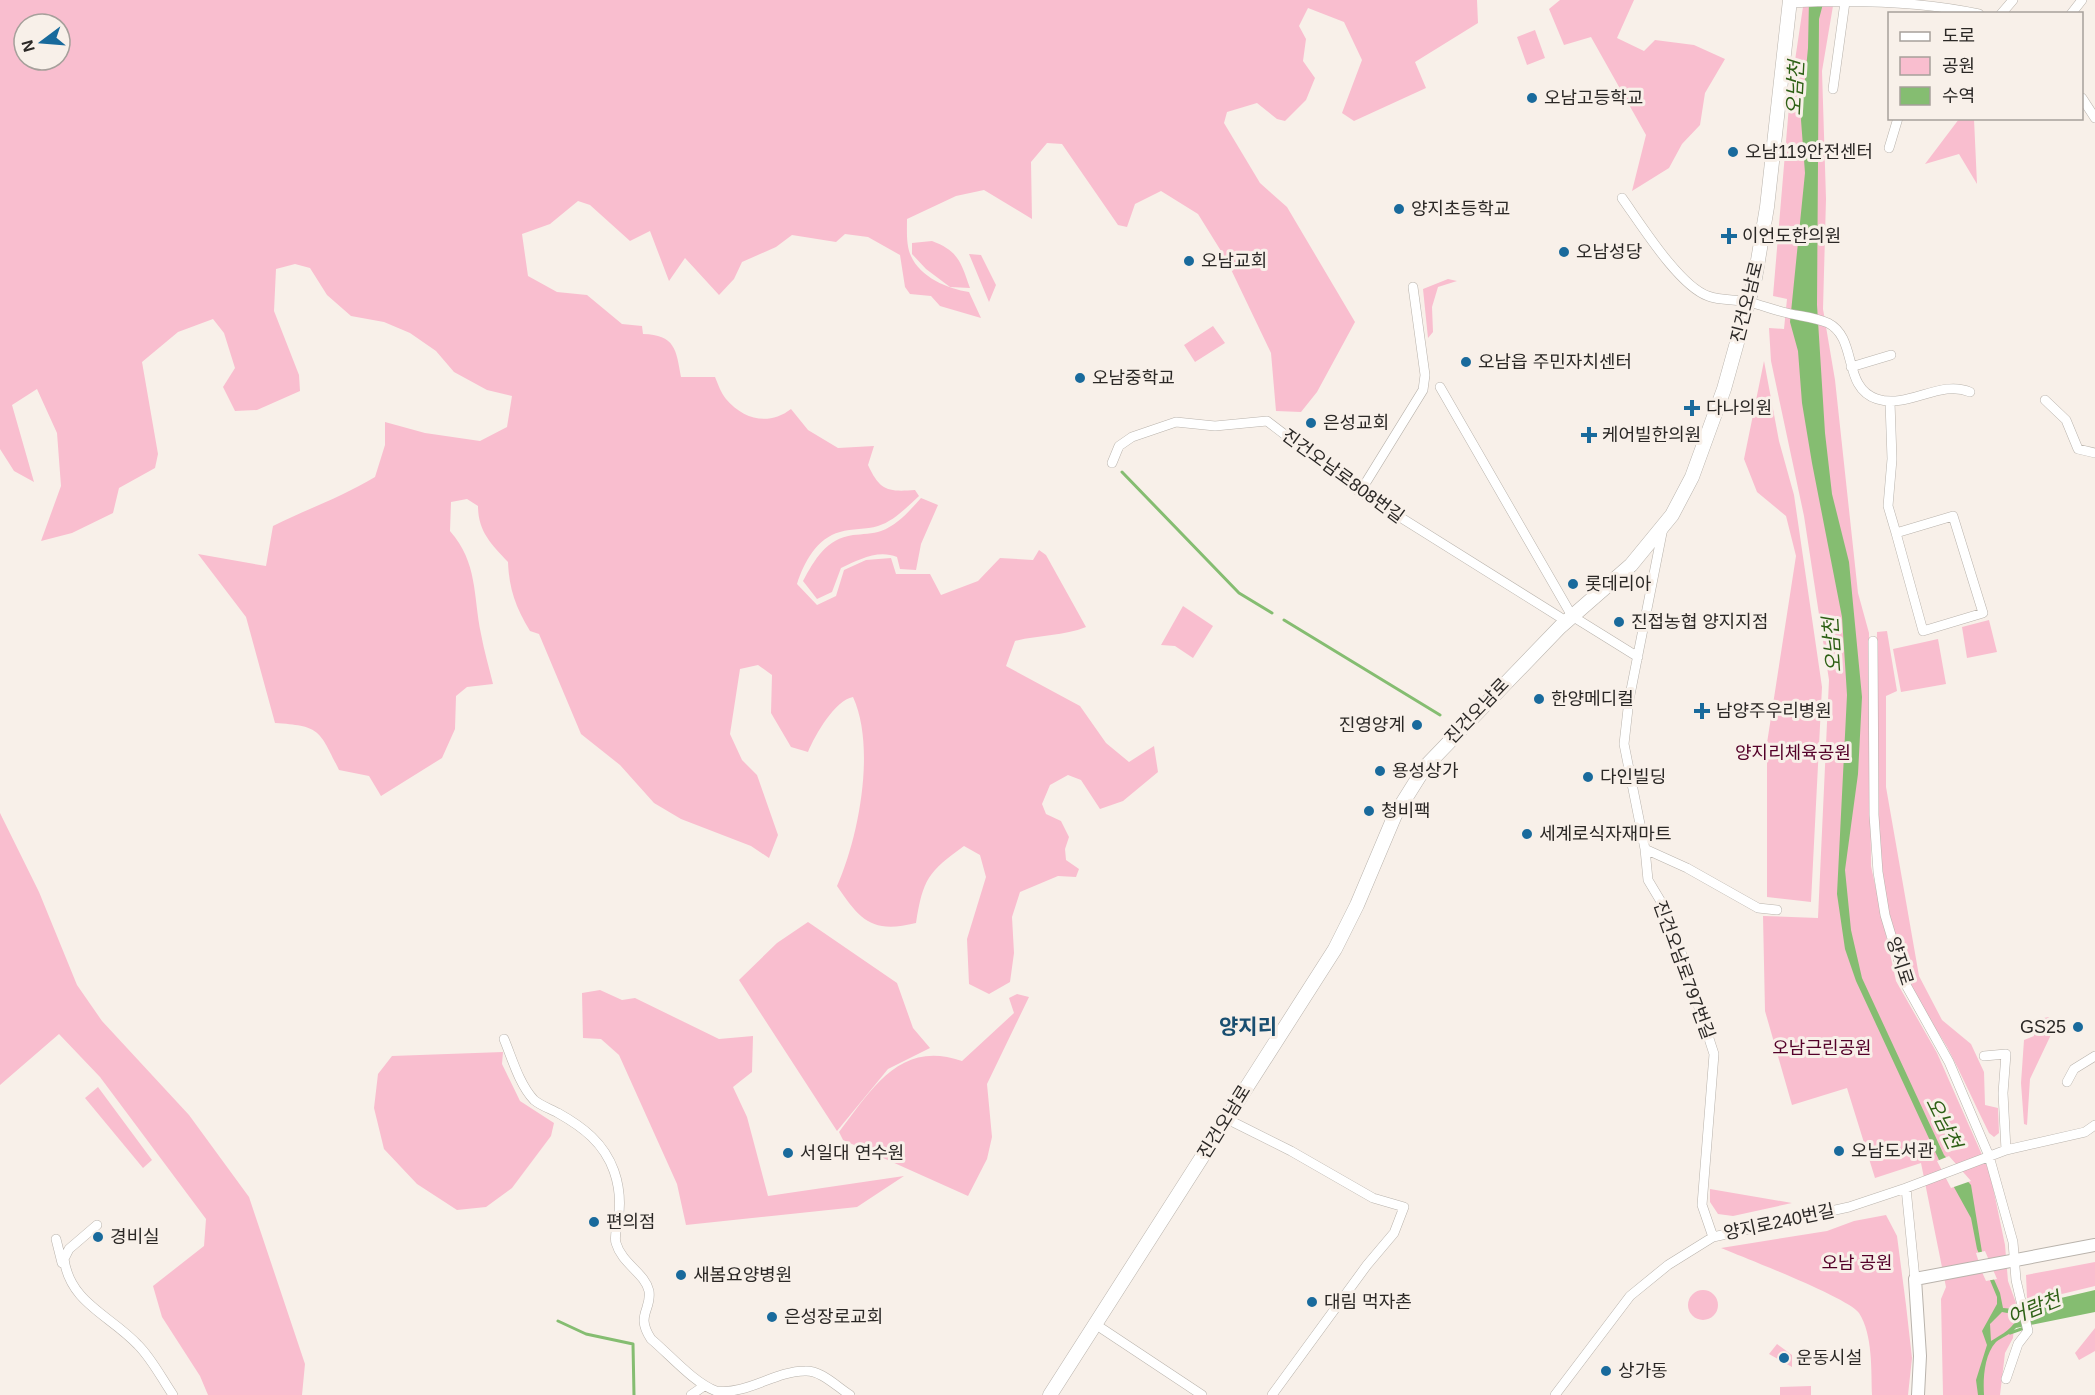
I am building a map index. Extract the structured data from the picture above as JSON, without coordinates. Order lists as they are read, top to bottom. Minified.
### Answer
{"streets":{"main road":["진건오남로"],"street":["진건오남로808번길","양지로","진건오남로797번길","양지로240번길"]},"crossings":[["진건오남로","진건오남로808번길"],["진건오남로","진건오남로797번길"],["진건오남로808번길","진건오남로797번길"],["양지로","양지로240번길"],["진건오남로797번길","양지로240번길"]],"districts":["양지리"],"water":["오남천","어람천"],"parks":["양지리체육공원","오남근린공원","오남 공원"],"places":{"other":["오남고등학교","오남119안전센터","양지초등학교","오남성당","오남교회","오남읍 주민자치센터","오남중학교","은성교회","롯데리아","진접농협 양지지점","한양메디컬","진영양계","용성상가","다인빌딩","청비팩","세계로식자재마트","GS25","오남도서관","서일대 연수원","편의점","경비실","새봄요양병원","대림 먹자촌","은성장로교회","운동시설","상가동"],"health":["이언도한의원","다나의원","케어빌한의원","남양주우리병원"]},"legend":["도로","공원","수역"],"north":"left"}
